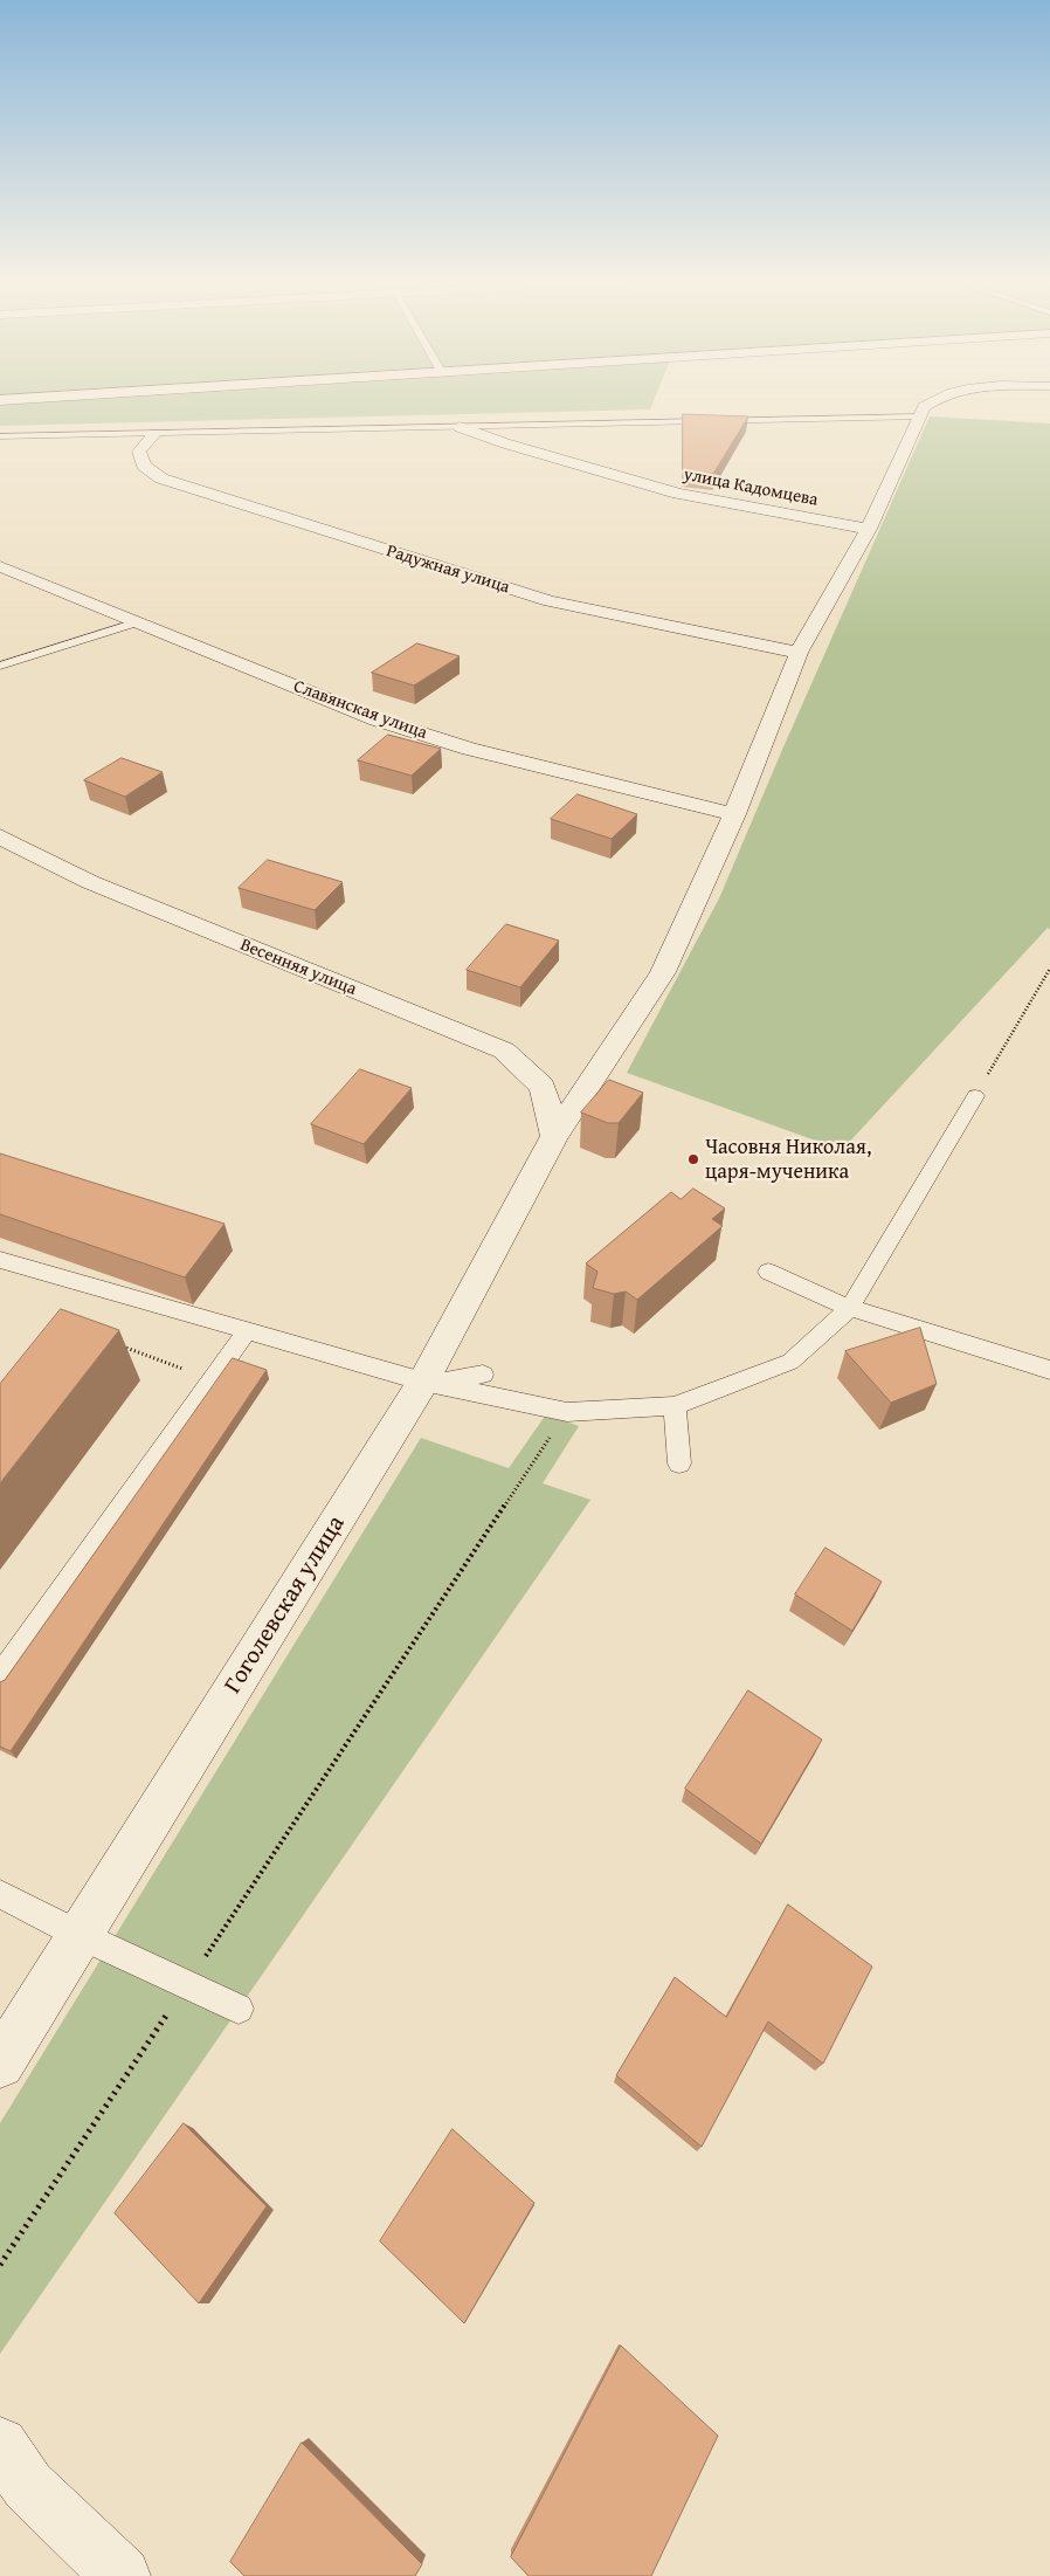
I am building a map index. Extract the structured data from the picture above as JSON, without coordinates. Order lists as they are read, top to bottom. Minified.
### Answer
{"streets":{"street":["улица Кадомцева","Радужная улица","Славянская улица","Весенняя улица","Гоголевская улица"]},"crossings":[["улица Кадомцева","Гоголевская улица"],["Радужная улица","Гоголевская улица"],["Славянская улица","Гоголевская улица"],["Весенняя улица","Гоголевская улица"]],"places":["Часовня Николая, царя-мученика"]}
